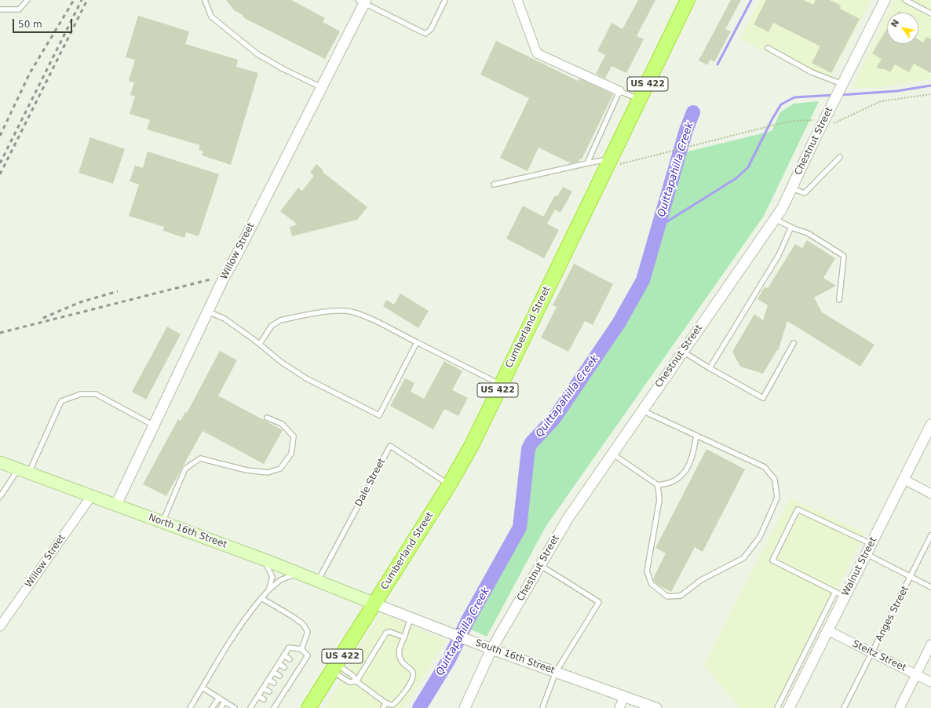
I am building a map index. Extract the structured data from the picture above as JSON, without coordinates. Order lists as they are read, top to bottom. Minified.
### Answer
{"streets":{"highway":["US 422","Cumberland Street"],"main road":["North 16th Street"],"street":["Chestnut Street","Willow Street","Walnut Street","Steitz Street","South 16th Street"],"lane":["Dale Street","Anges Street"]},"crossings":[["Chestnut Street","South 16th Street"],["Willow Street","North 16th Street"],["Cumberland Street","Dale Street"],["Cumberland Street","North 16th Street"],["Cumberland Street","South 16th Street"],["Dale Street","North 16th Street"],["North 16th Street","South 16th Street"],["Walnut Street","Steitz Street"],["Anges Street","Steitz Street"]],"water":["Quittapahilla Creek"],"scale_bar":"50 m","north":"top left"}
